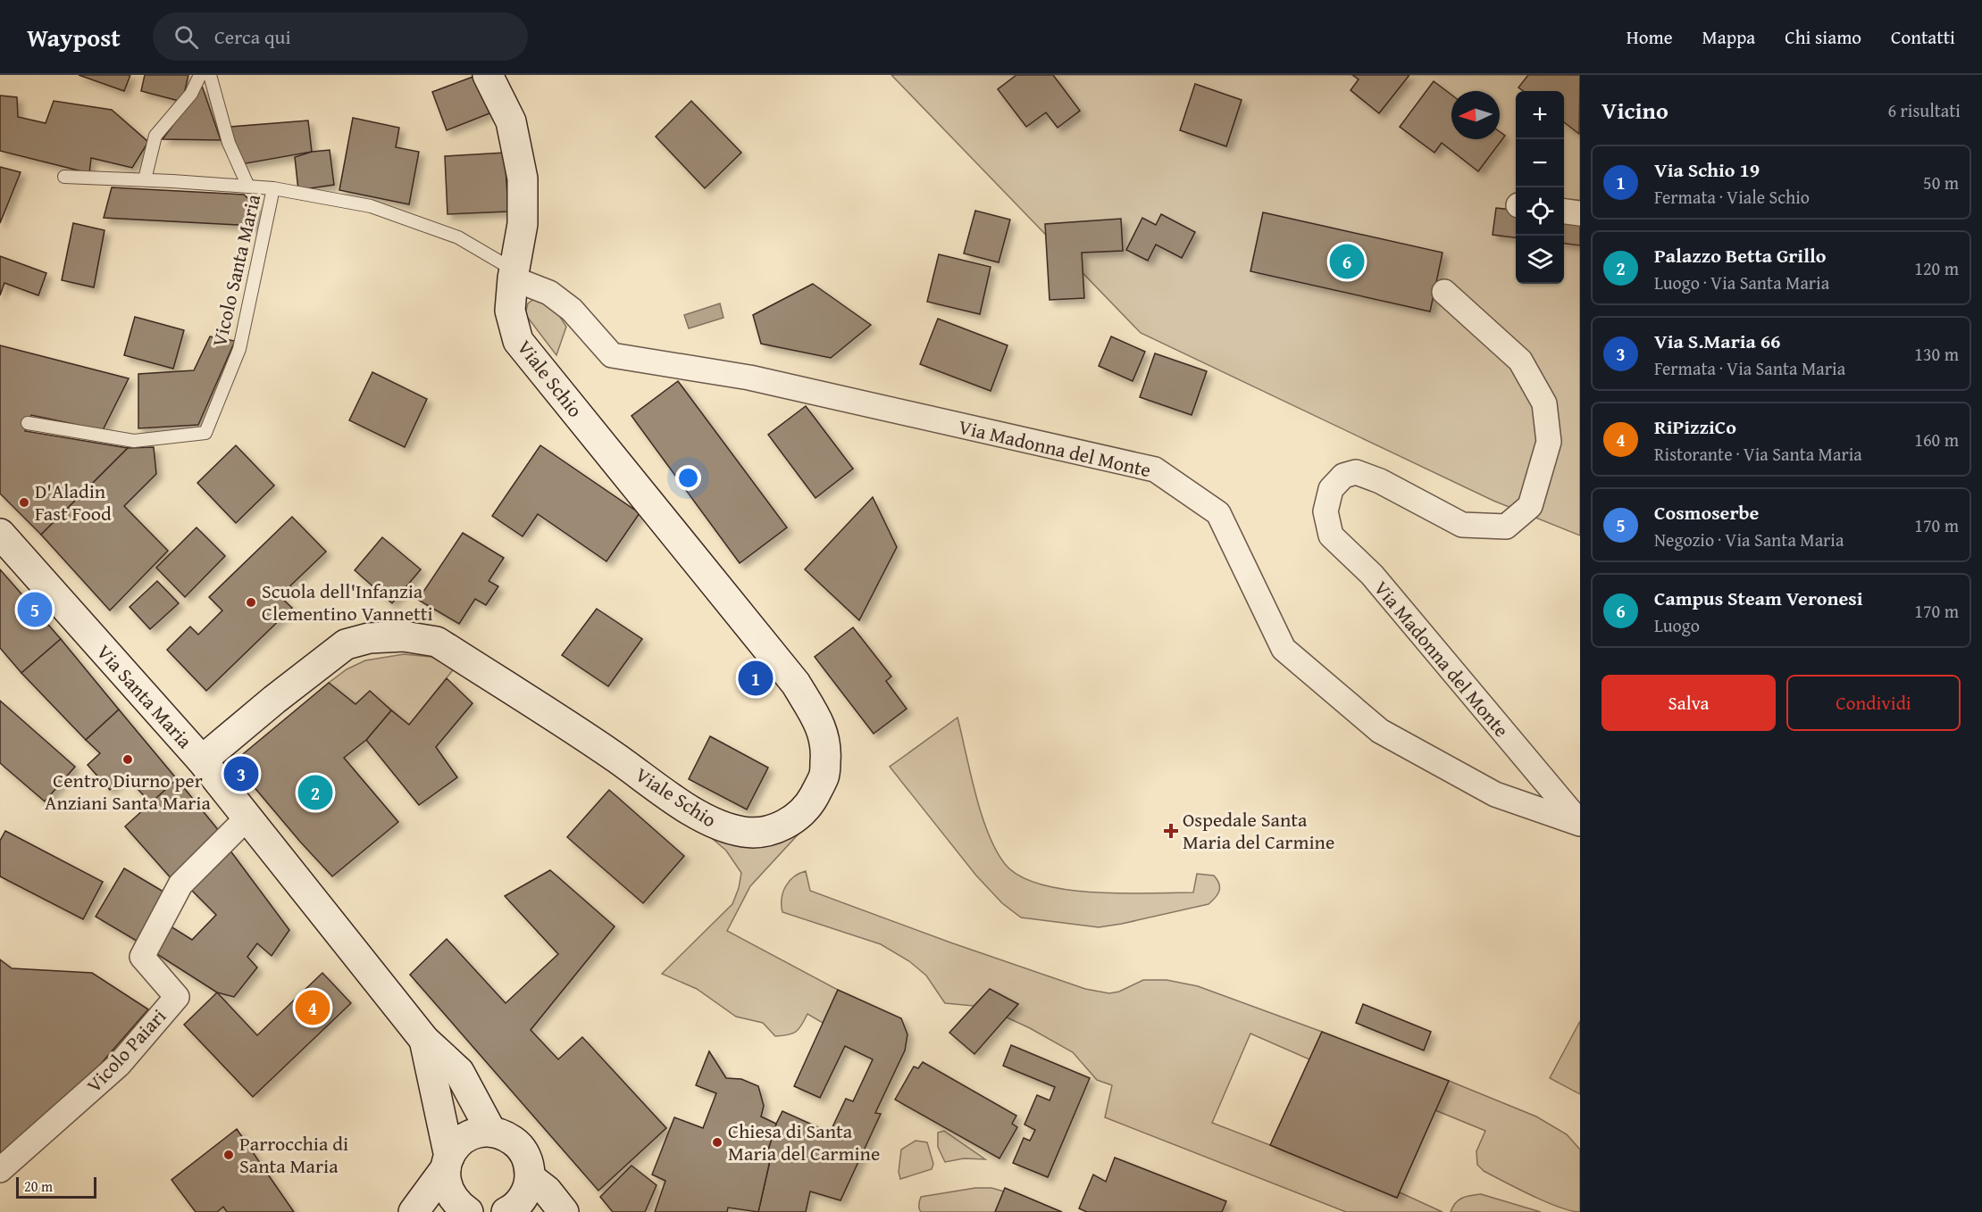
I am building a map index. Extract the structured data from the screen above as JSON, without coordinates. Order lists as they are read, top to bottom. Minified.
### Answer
{"streets":{"street":["Viale Schio","Via Madonna del Monte","Via Santa Maria","Vicolo Paiari"],"lane":["Vicolo Santa Maria"]},"crossings":[["Vicolo Santa Maria","Viale Schio"],["Vicolo Santa Maria","Via Madonna del Monte"],["Viale Schio","Via Madonna del Monte"],["Viale Schio","Via Santa Maria"],["Via Santa Maria","Vicolo Paiari"]],"places":{"other":["D'Aladin Fast Food","Scuola dell'Infanzia Clementino Vannetti","Centro Diurno per Anziani Santa Maria","Chiesa di Santa Maria del Carmine","Parrocchia di Santa Maria"],"health":["Ospedale Santa Maria del Carmine"]},"scale_bar":"20 m","north":"left","page":{"header":"Waypost","search":"Cerca qui","nav":["Home","Mappa","Chi siamo","Contatti"],"heading":["Vicino","6 risultati"],"map_buttons":["+","−"],"list":[{"mark":"1","name":"Via Schio 19","note":"Fermata · Viale Schio","value":"50 m"},{"mark":"2","name":"Palazzo Betta Grillo","note":"Luogo · Via Santa Maria","value":"120 m"},{"mark":"3","name":"Via S.Maria 66","note":"Fermata · Via Santa Maria","value":"130 m"},{"mark":"4","name":"RiPizziCo","note":"Ristorante · Via Santa Maria","value":"160 m"},{"mark":"5","name":"Cosmoserbe","note":"Negozio · Via Santa Maria","value":"170 m"},{"mark":"6","name":"Campus Steam Veronesi","note":"Luogo","value":"170 m"}],"pins":["6","5","1","3","2","4"],"buttons":["Salva","Condividi"],"scale":"20 m"}}
